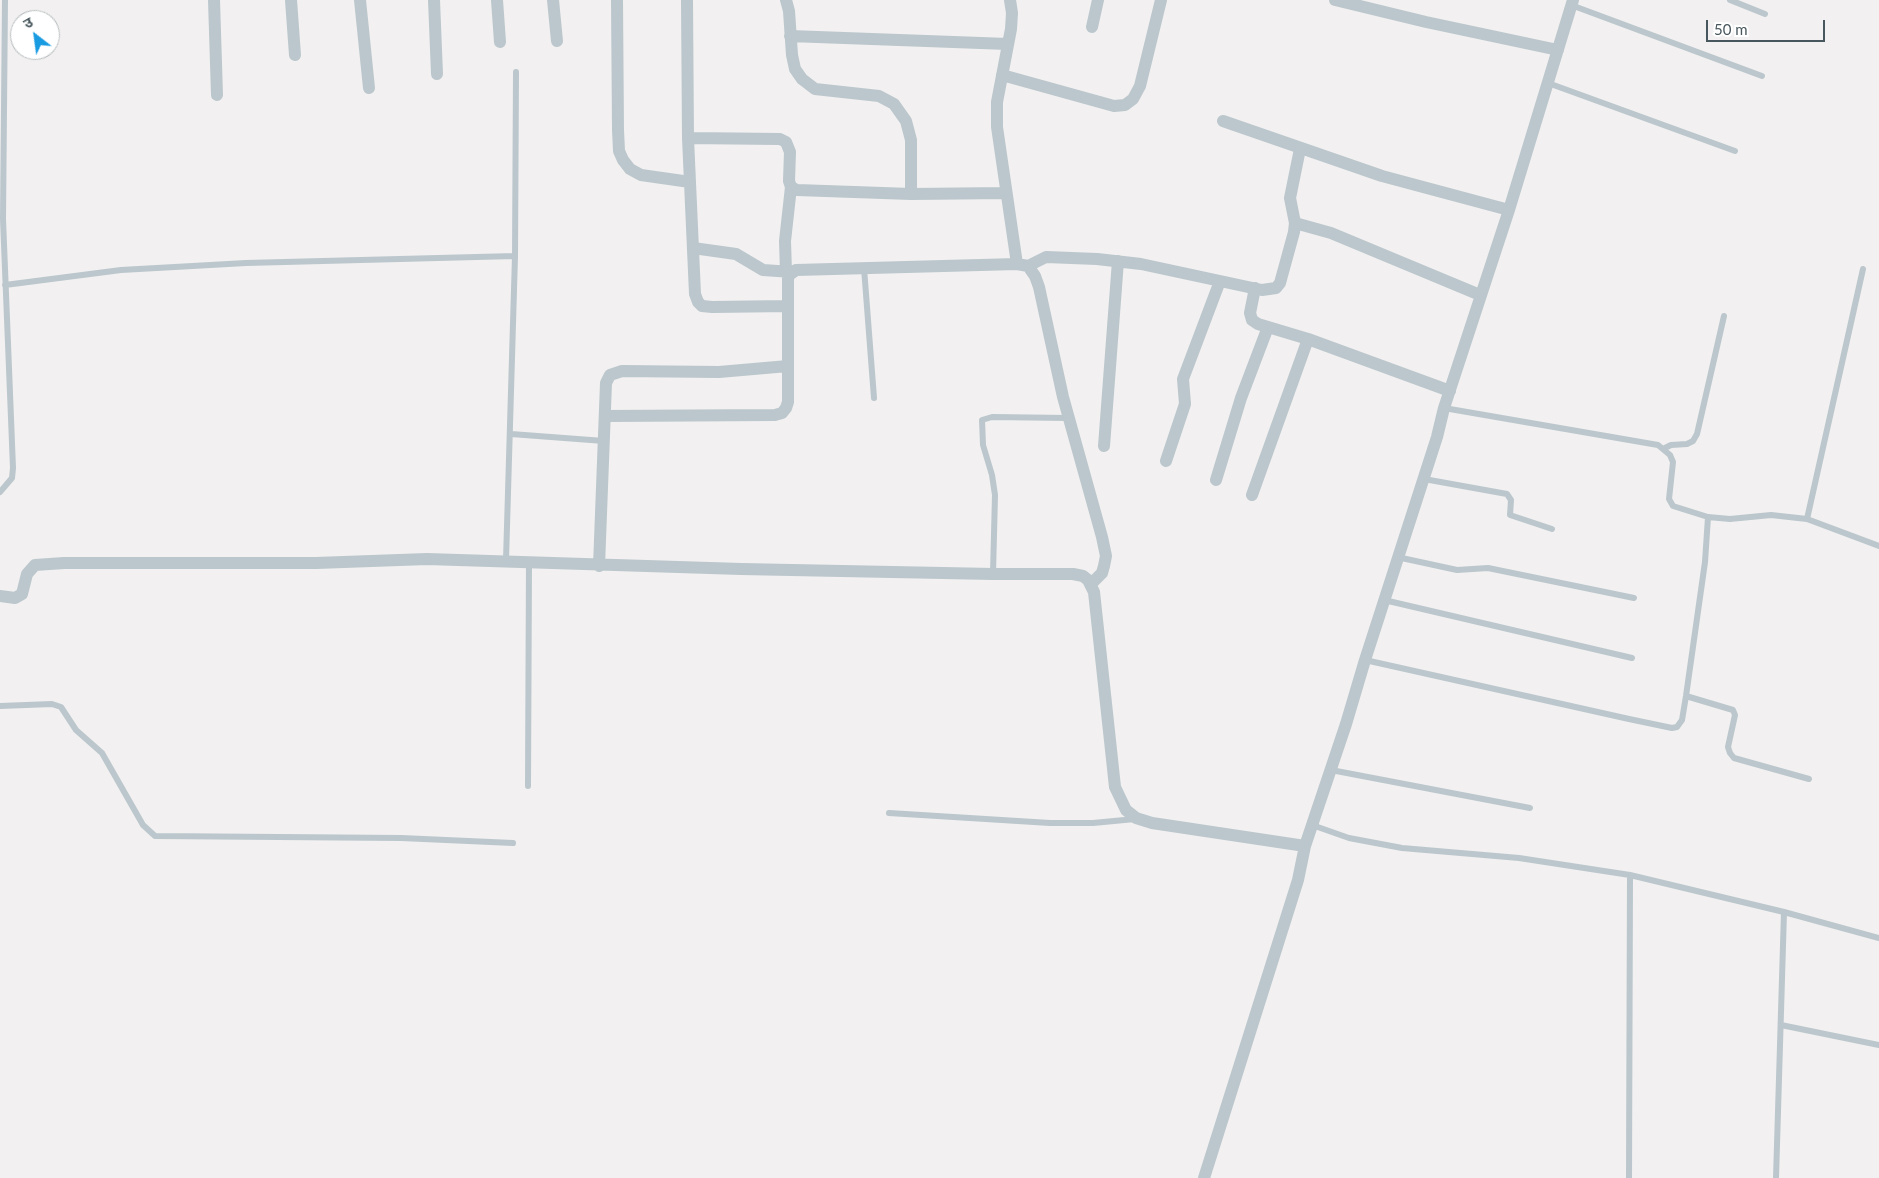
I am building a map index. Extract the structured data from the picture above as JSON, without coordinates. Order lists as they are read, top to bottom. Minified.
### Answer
{"scale_bar":"50 m","north":"top left"}
